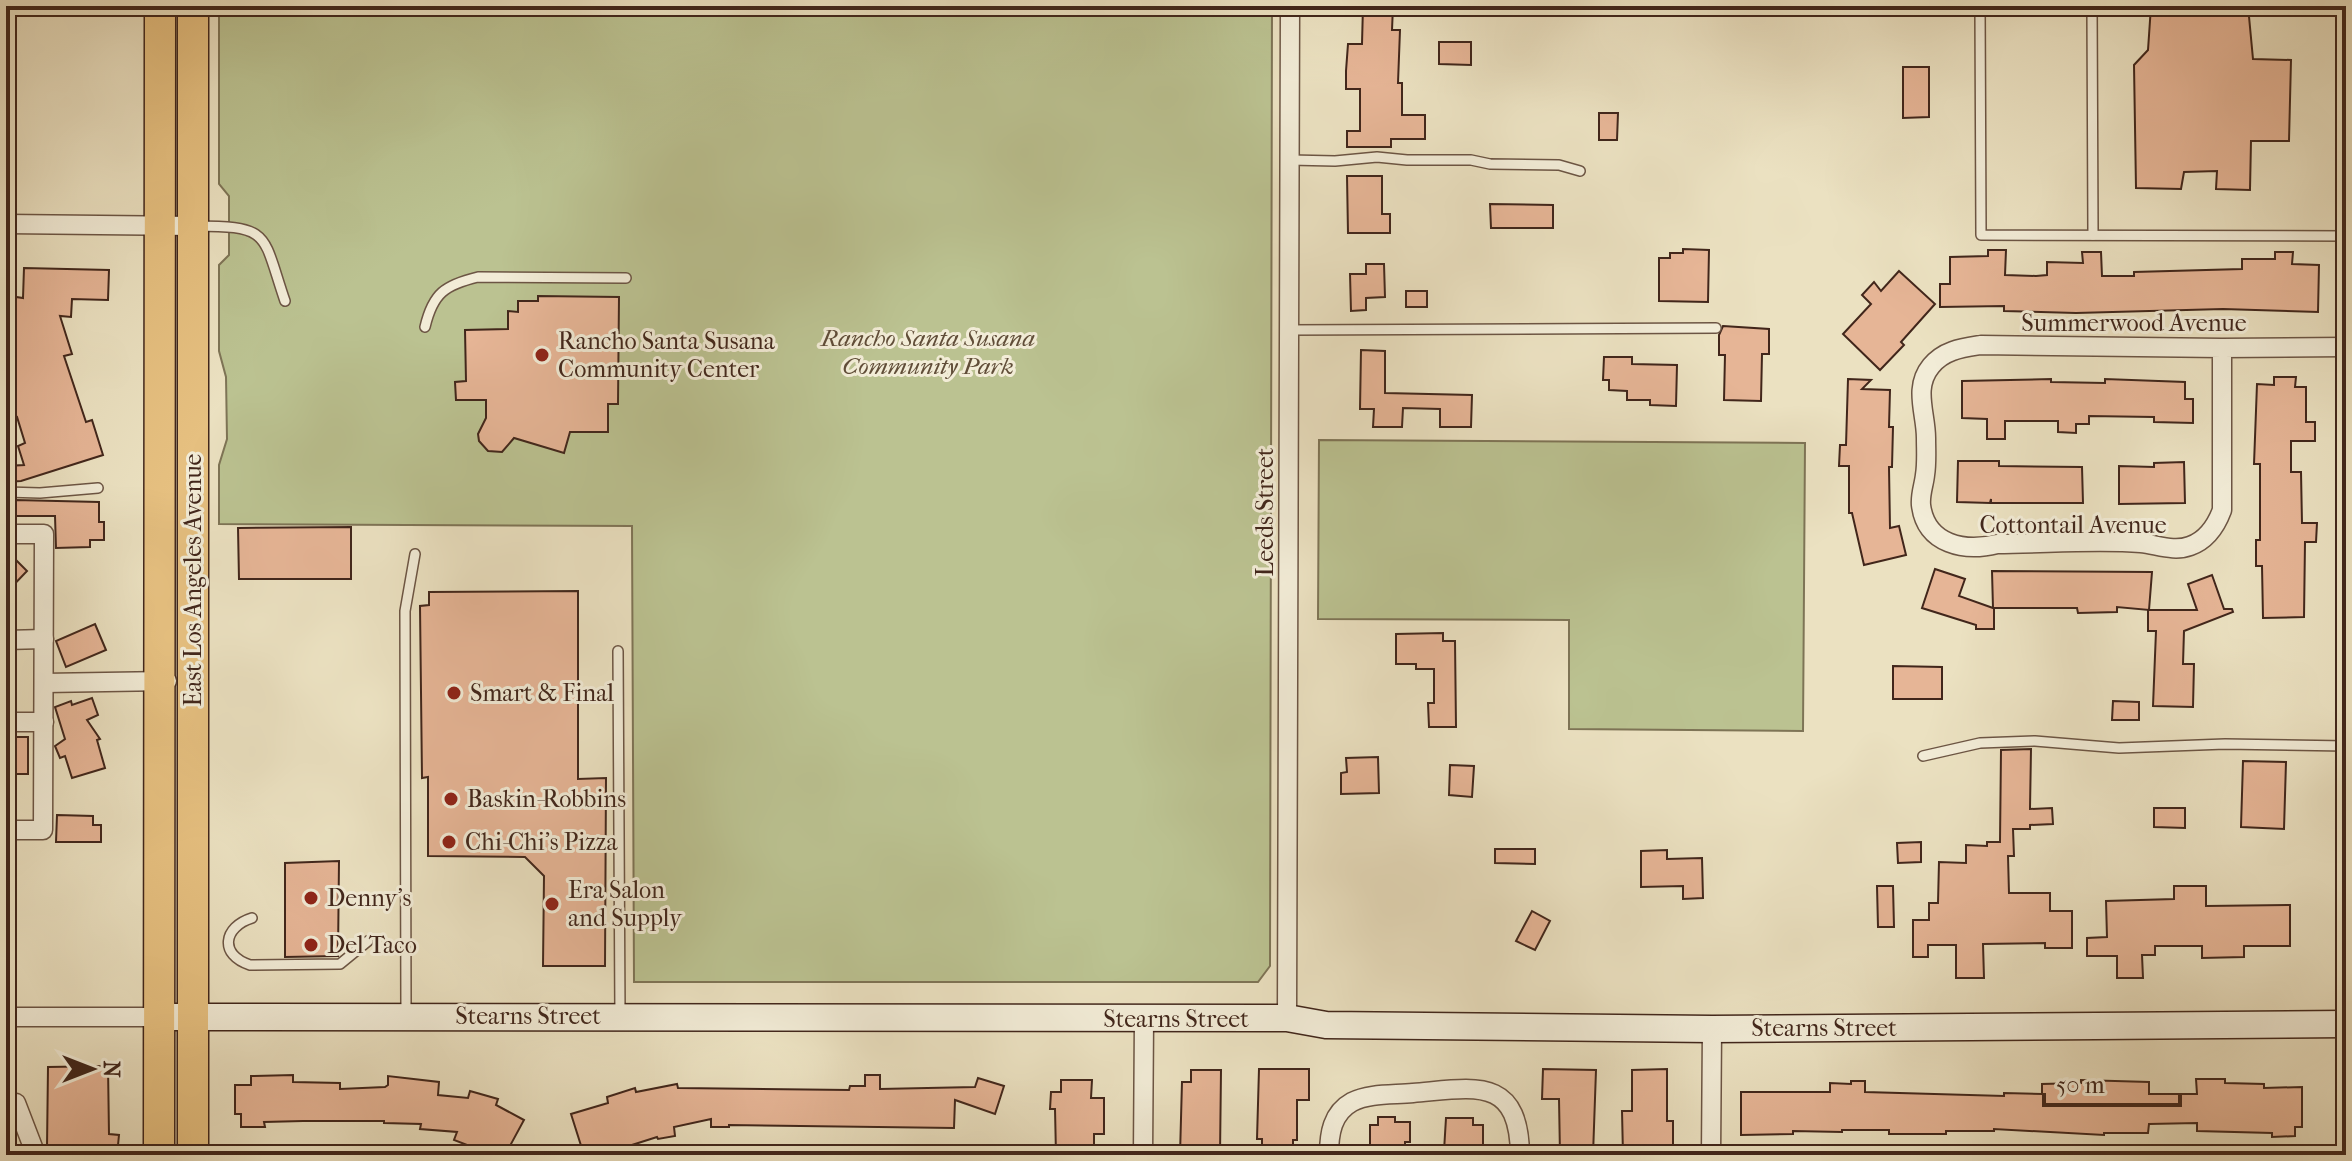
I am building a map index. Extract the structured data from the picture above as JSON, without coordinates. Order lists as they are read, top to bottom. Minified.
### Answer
{"streets":{"main road":["East Los Angeles Avenue","Stearns Street"],"street":["Summerwood Avenue","Leeds Street","Cottontail Avenue"]},"crossings":[["Summerwood Avenue","Cottontail Avenue"],["Leeds Street","Stearns Street"],["East Los Angeles Avenue","Stearns Street"]],"parks":["Rancho Santa Susana Community Park"],"places":["Rancho Santa Susana Community Center","Smart & Final","Baskin-Robbins","Chi-Chi's Pizza","Denny's","Era Salon and Supply","Del Taco"],"scale_bar":"50 m","north":"right"}
